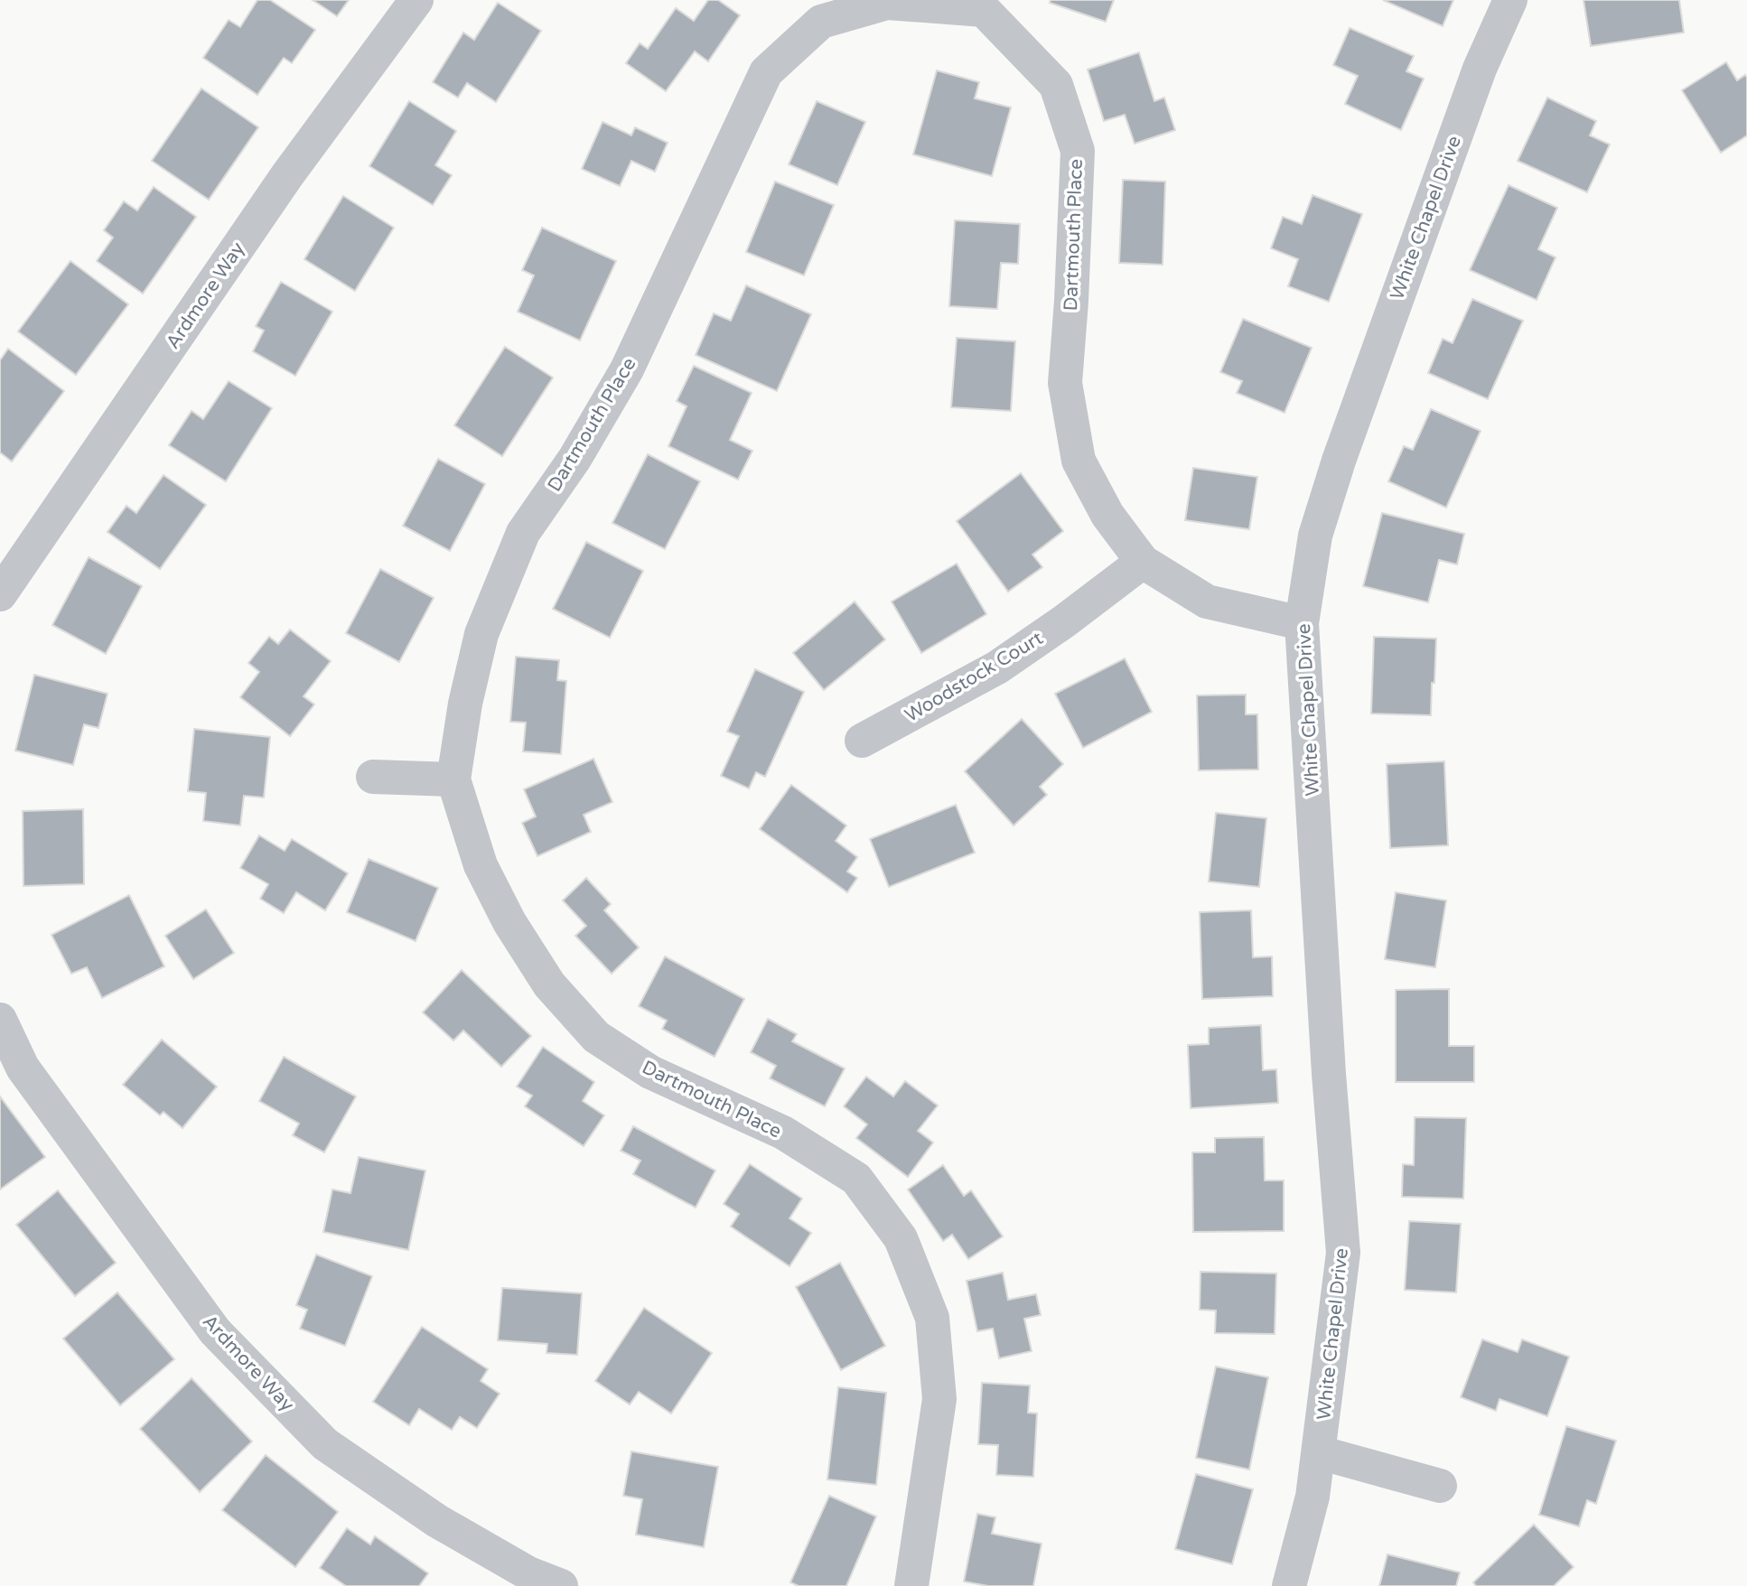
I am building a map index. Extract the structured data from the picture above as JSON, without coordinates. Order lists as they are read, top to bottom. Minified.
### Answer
{"streets":{"street":["White Chapel Drive","Dartmouth Place","Ardmore Way","Woodstock Court"]},"crossings":[["White Chapel Drive","Dartmouth Place"],["Dartmouth Place","Woodstock Court"]]}
